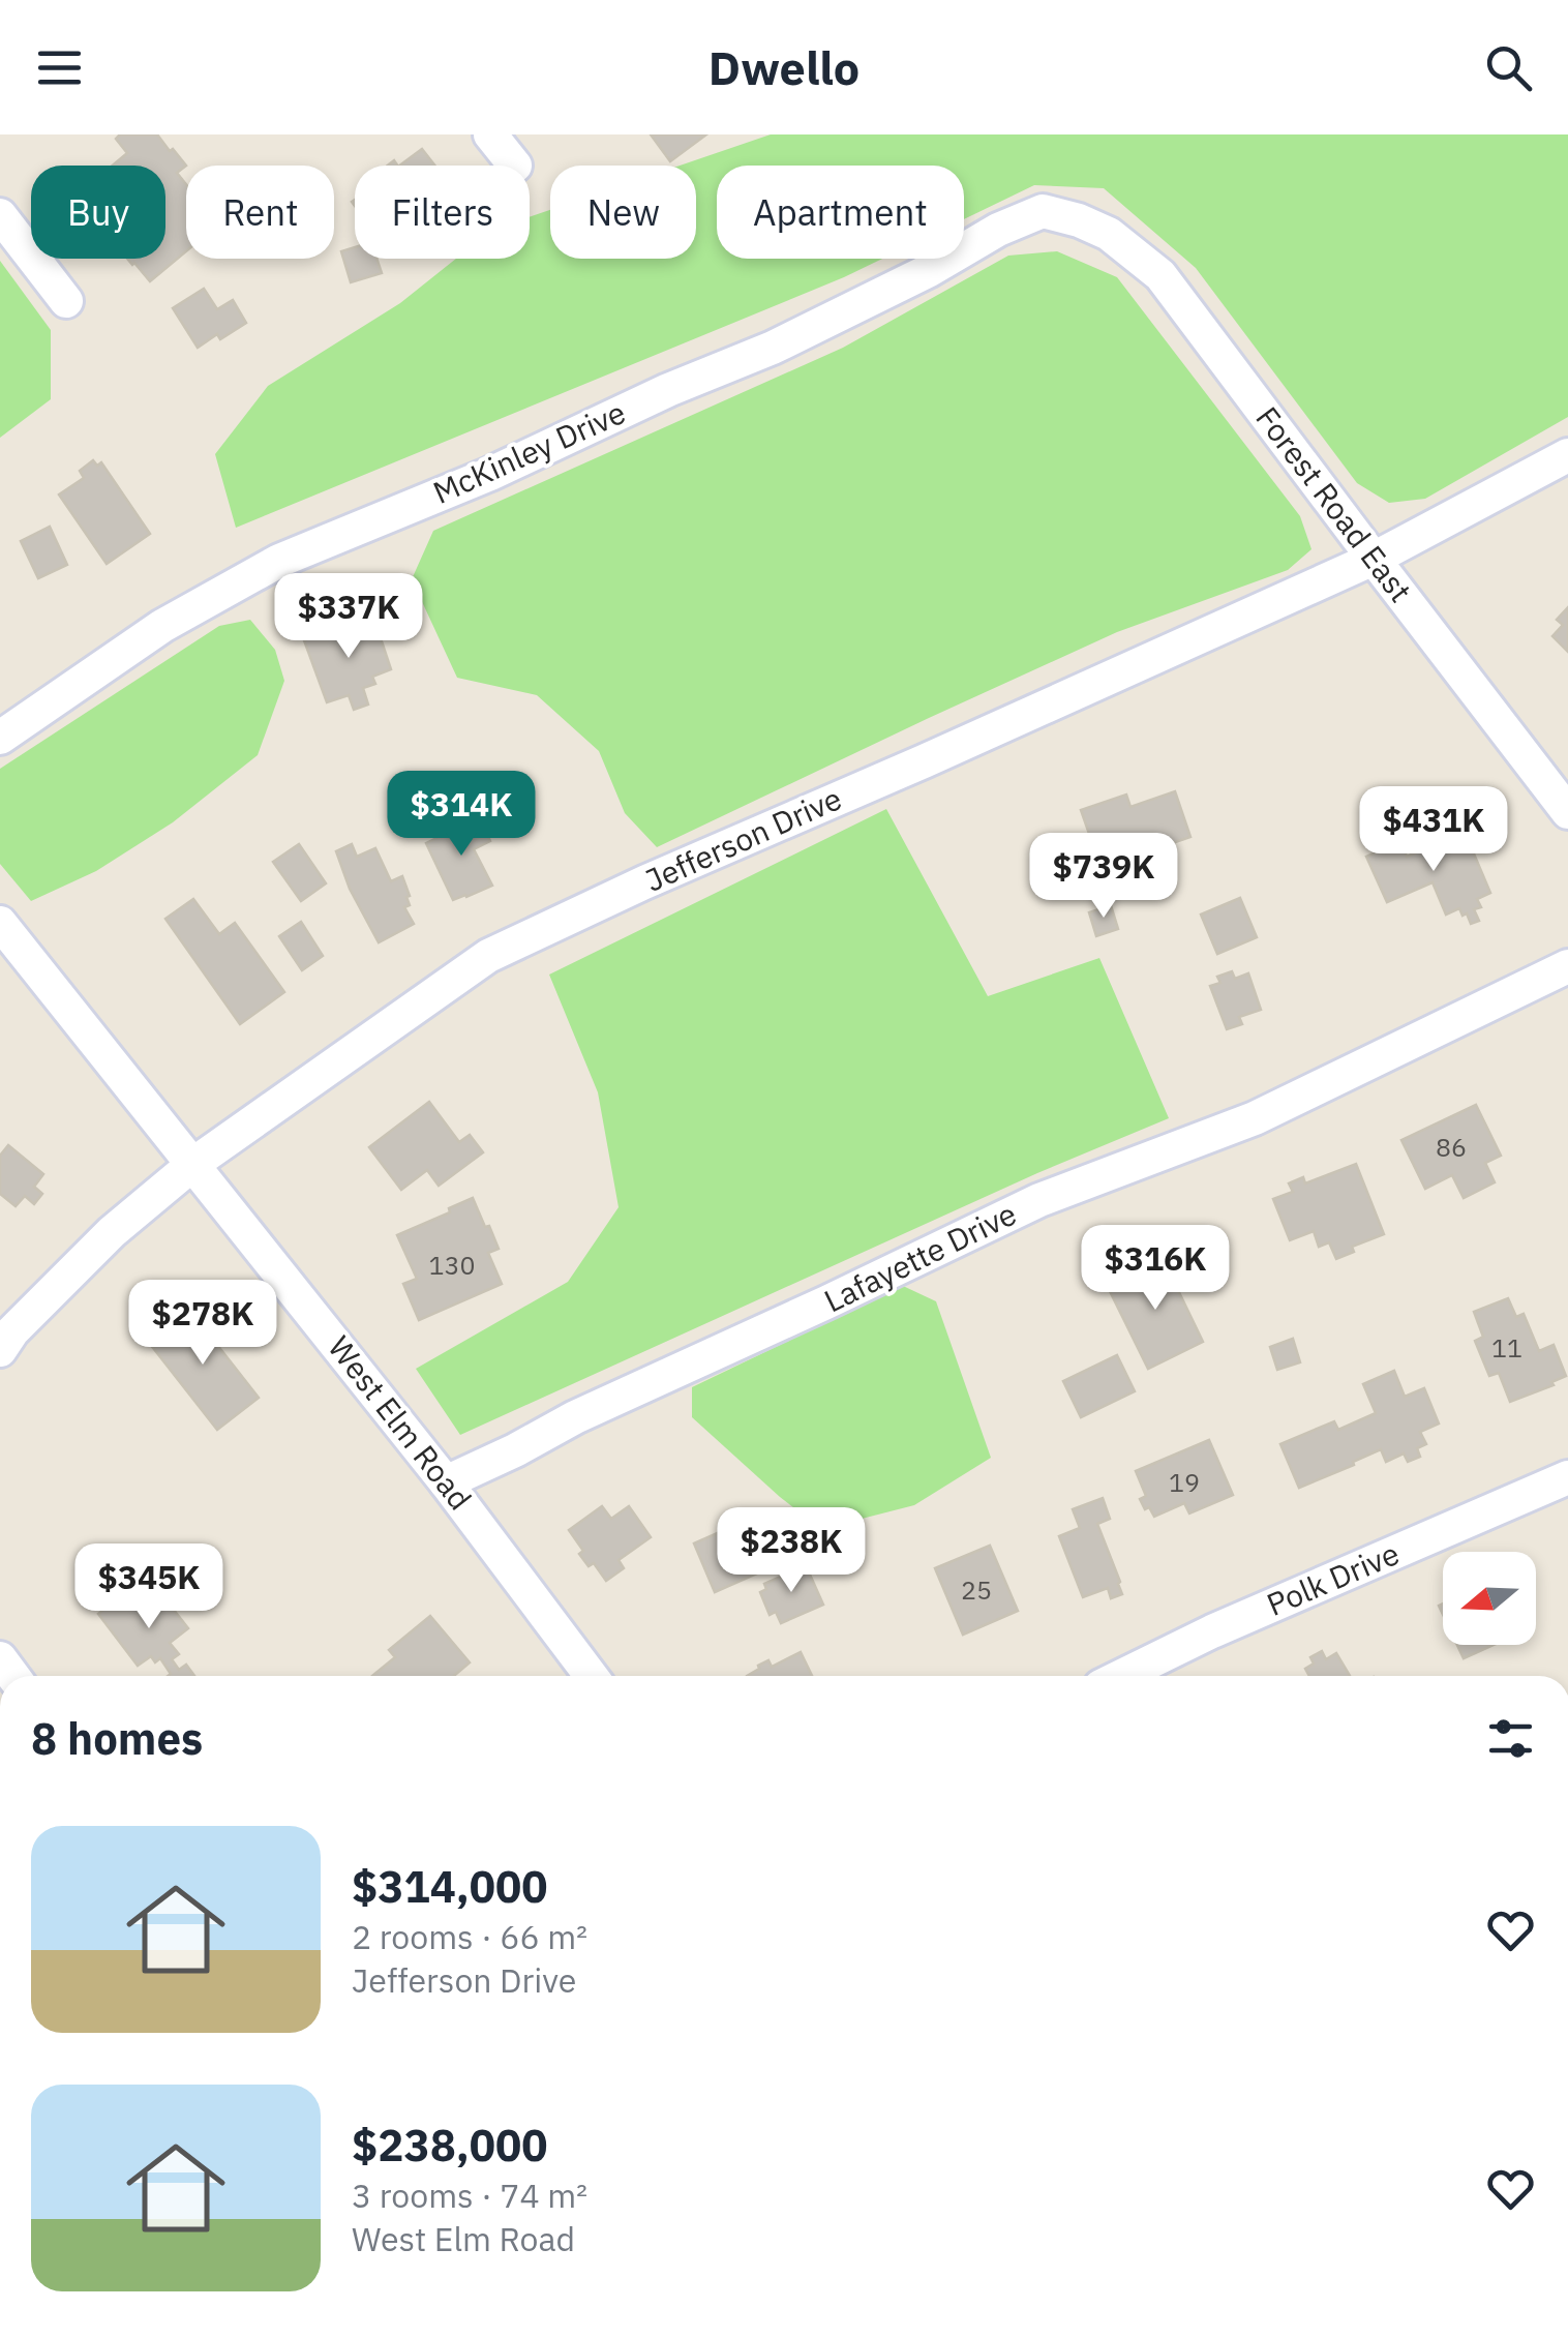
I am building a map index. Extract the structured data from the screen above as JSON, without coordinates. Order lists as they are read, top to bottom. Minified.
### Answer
{"streets":{"street":["McKinley Drive","Forest Road East","Jefferson Drive","Lafayette Drive","West Elm Road","Polk Drive"]},"crossings":[["McKinley Drive","Forest Road East"],["Forest Road East","Jefferson Drive"],["Jefferson Drive","West Elm Road"],["Lafayette Drive","West Elm Road"]],"house_numbers":["86","130","11","19","25"],"north":"left","page":{"header":"Dwello","chip":["Buy","Rent","Filters","New","Apartment"],"price":["$337K","$314K","$431K","$739K","$316K","$278K","$238K","$345K"],"heading":"8 homes","list":[{"name":"$314,000","note":"2 rooms · 66 m² · Jefferson Drive"},{"name":"$238,000","note":"3 rooms · 74 m² · West Elm Road"}]}}
